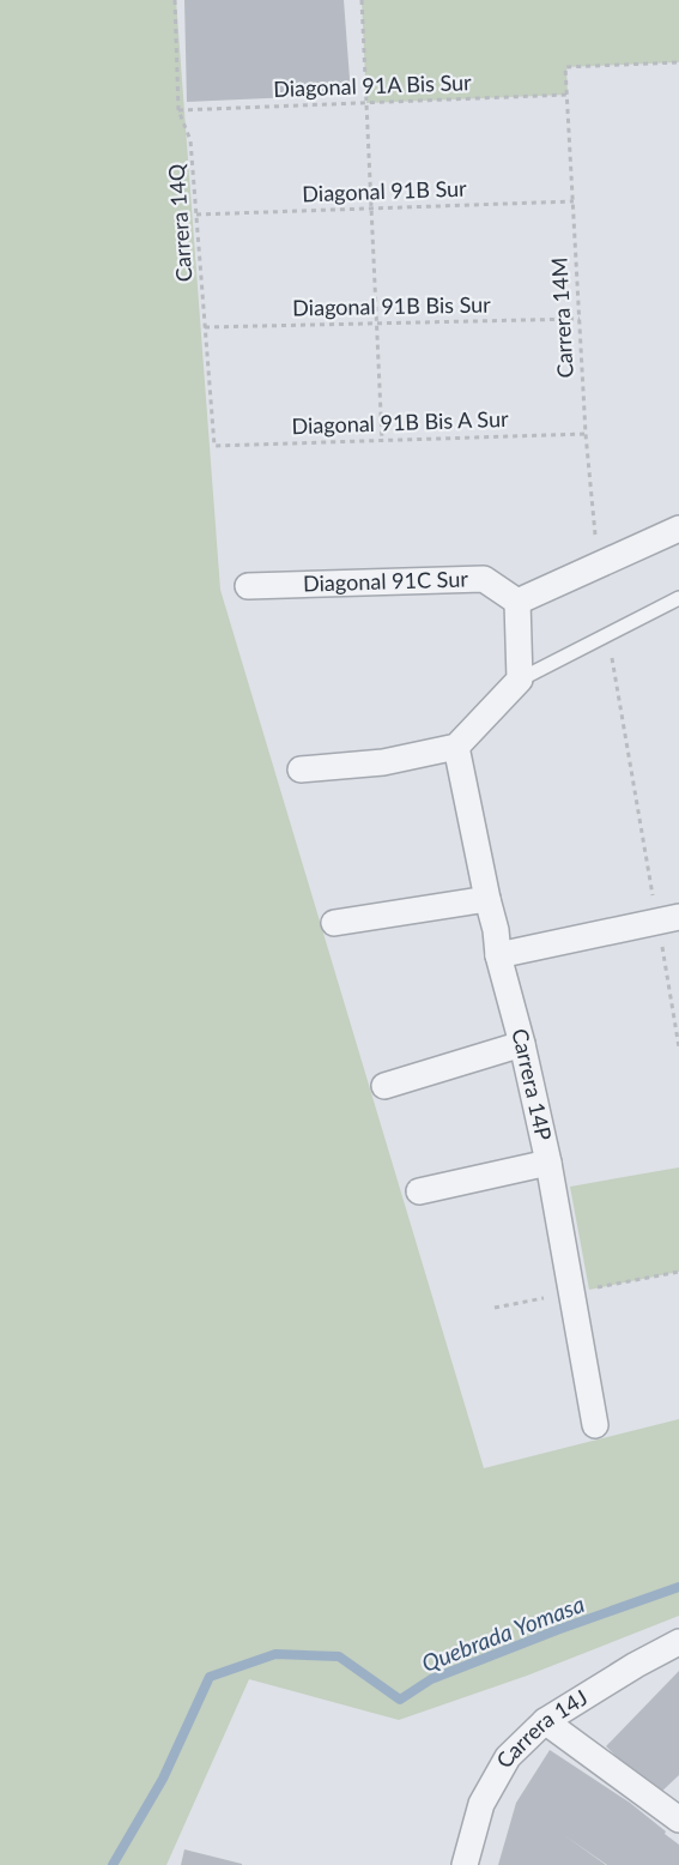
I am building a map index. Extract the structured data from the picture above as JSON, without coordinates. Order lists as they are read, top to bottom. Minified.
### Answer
{"streets":{"street":["Diagonal 91C Sur","Carrera 14P","Carrera 14J"],"path":["Diagonal 91A Bis Sur","Diagonal 91B Sur","Carrera 14Q","Diagonal 91B Bis Sur","Carrera 14M","Diagonal 91B Bis A Sur"]},"crossings":[["Diagonal 91A Bis Sur","Carrera 14Q"],["Diagonal 91A Bis Sur","Carrera 14M"],["Diagonal 91B Sur","Carrera 14Q"],["Diagonal 91B Sur","Carrera 14M"],["Carrera 14Q","Diagonal 91B Bis Sur"],["Carrera 14Q","Diagonal 91B Bis A Sur"],["Diagonal 91B Bis Sur","Carrera 14M"],["Carrera 14M","Diagonal 91B Bis A Sur"]],"water":["Quebrada Yomasa"]}
